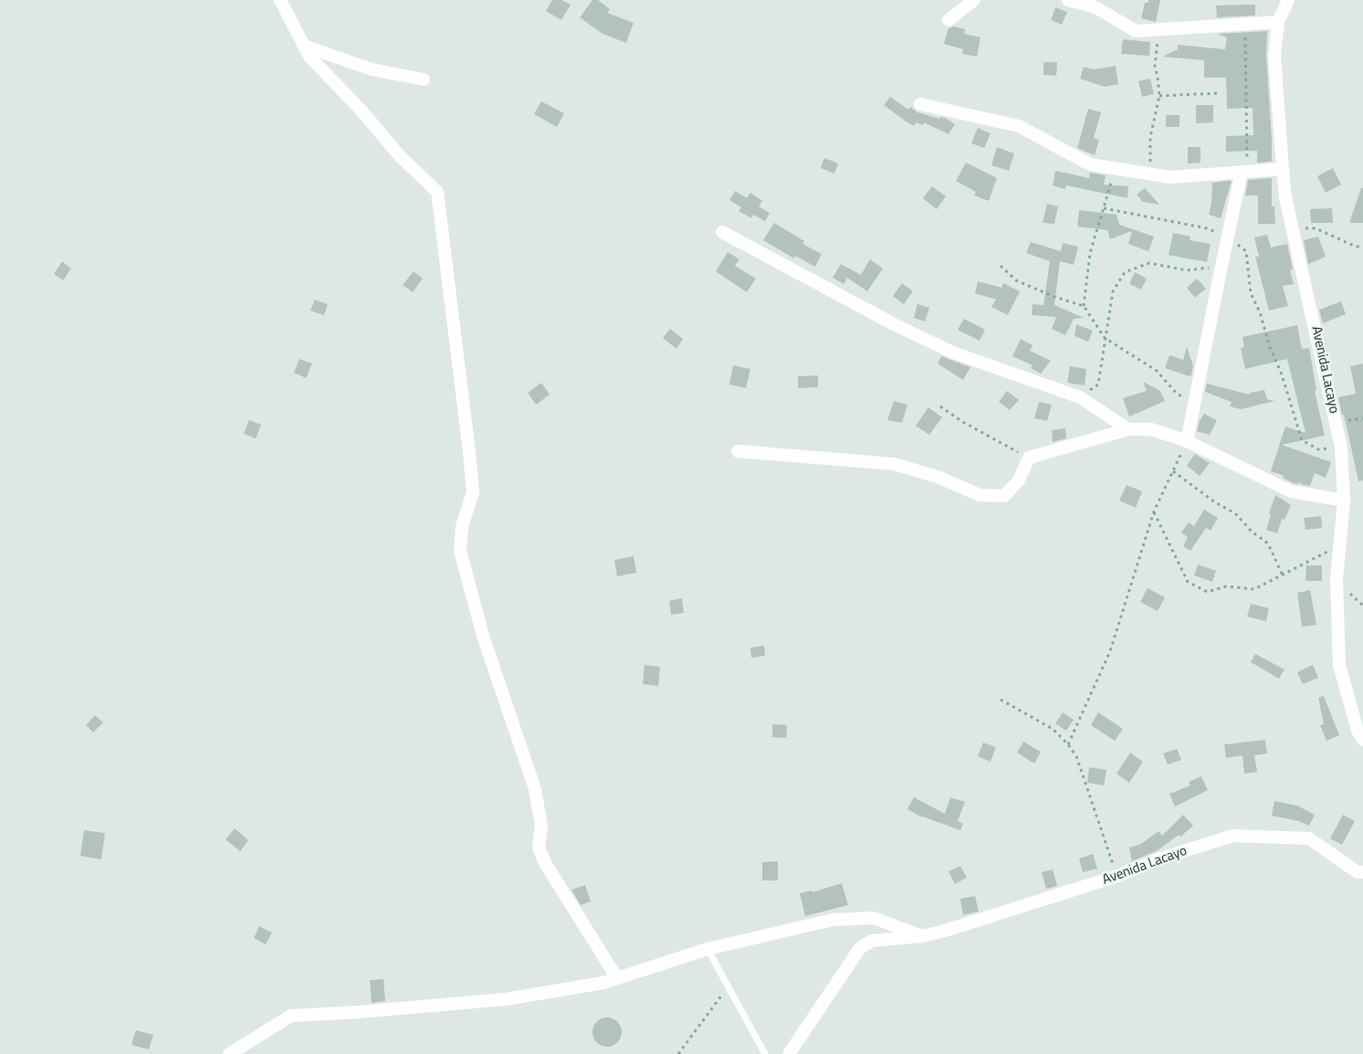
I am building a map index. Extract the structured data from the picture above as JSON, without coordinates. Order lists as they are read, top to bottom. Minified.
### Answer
{"streets":{"street":["Avenida Lacayo"]}}
